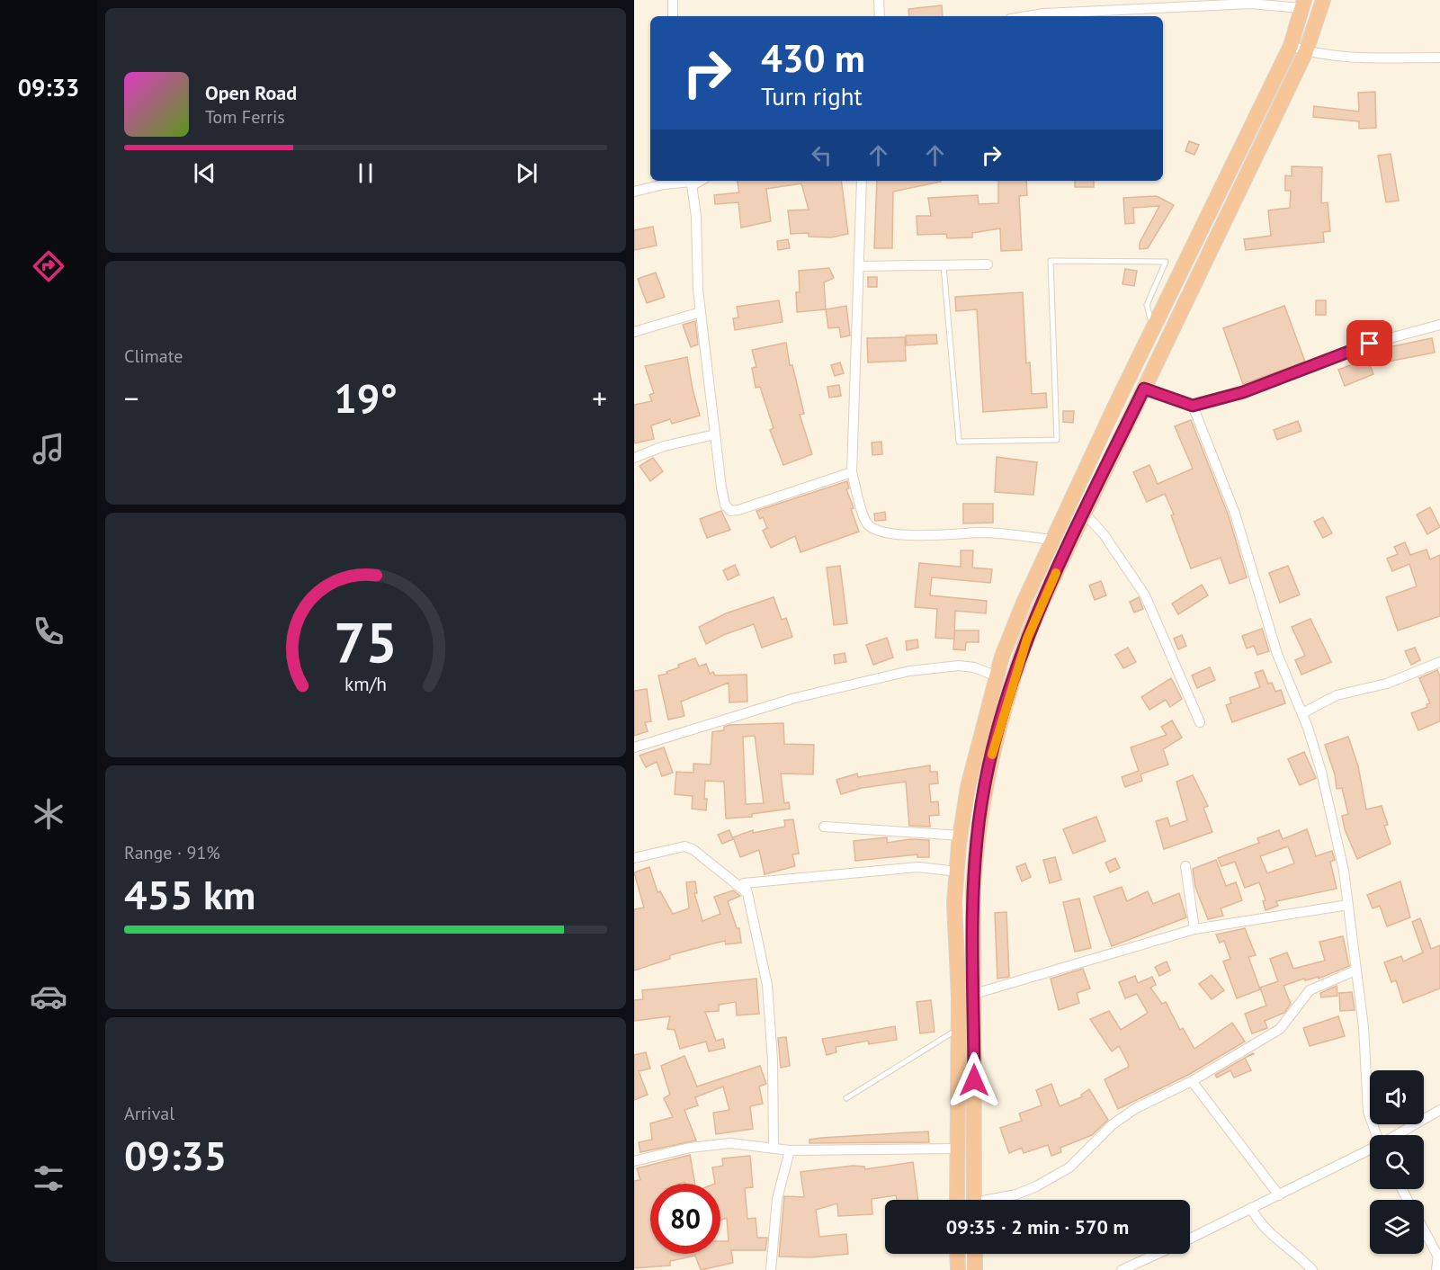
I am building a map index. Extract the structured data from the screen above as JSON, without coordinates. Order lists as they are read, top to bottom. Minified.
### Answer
{"page":{"tabs":"09:33","turn":["430 m","Turn right"],"song":["Open Road","Tom Ferris"],"tile":["Climate",["Range · 91%","455 km"],["Arrival","09:35"]],"heat":["−","19°","+"],"limit":"80","trip":"09:35 · 2 min · 570 m","gauge":["75","km/h"]}}
